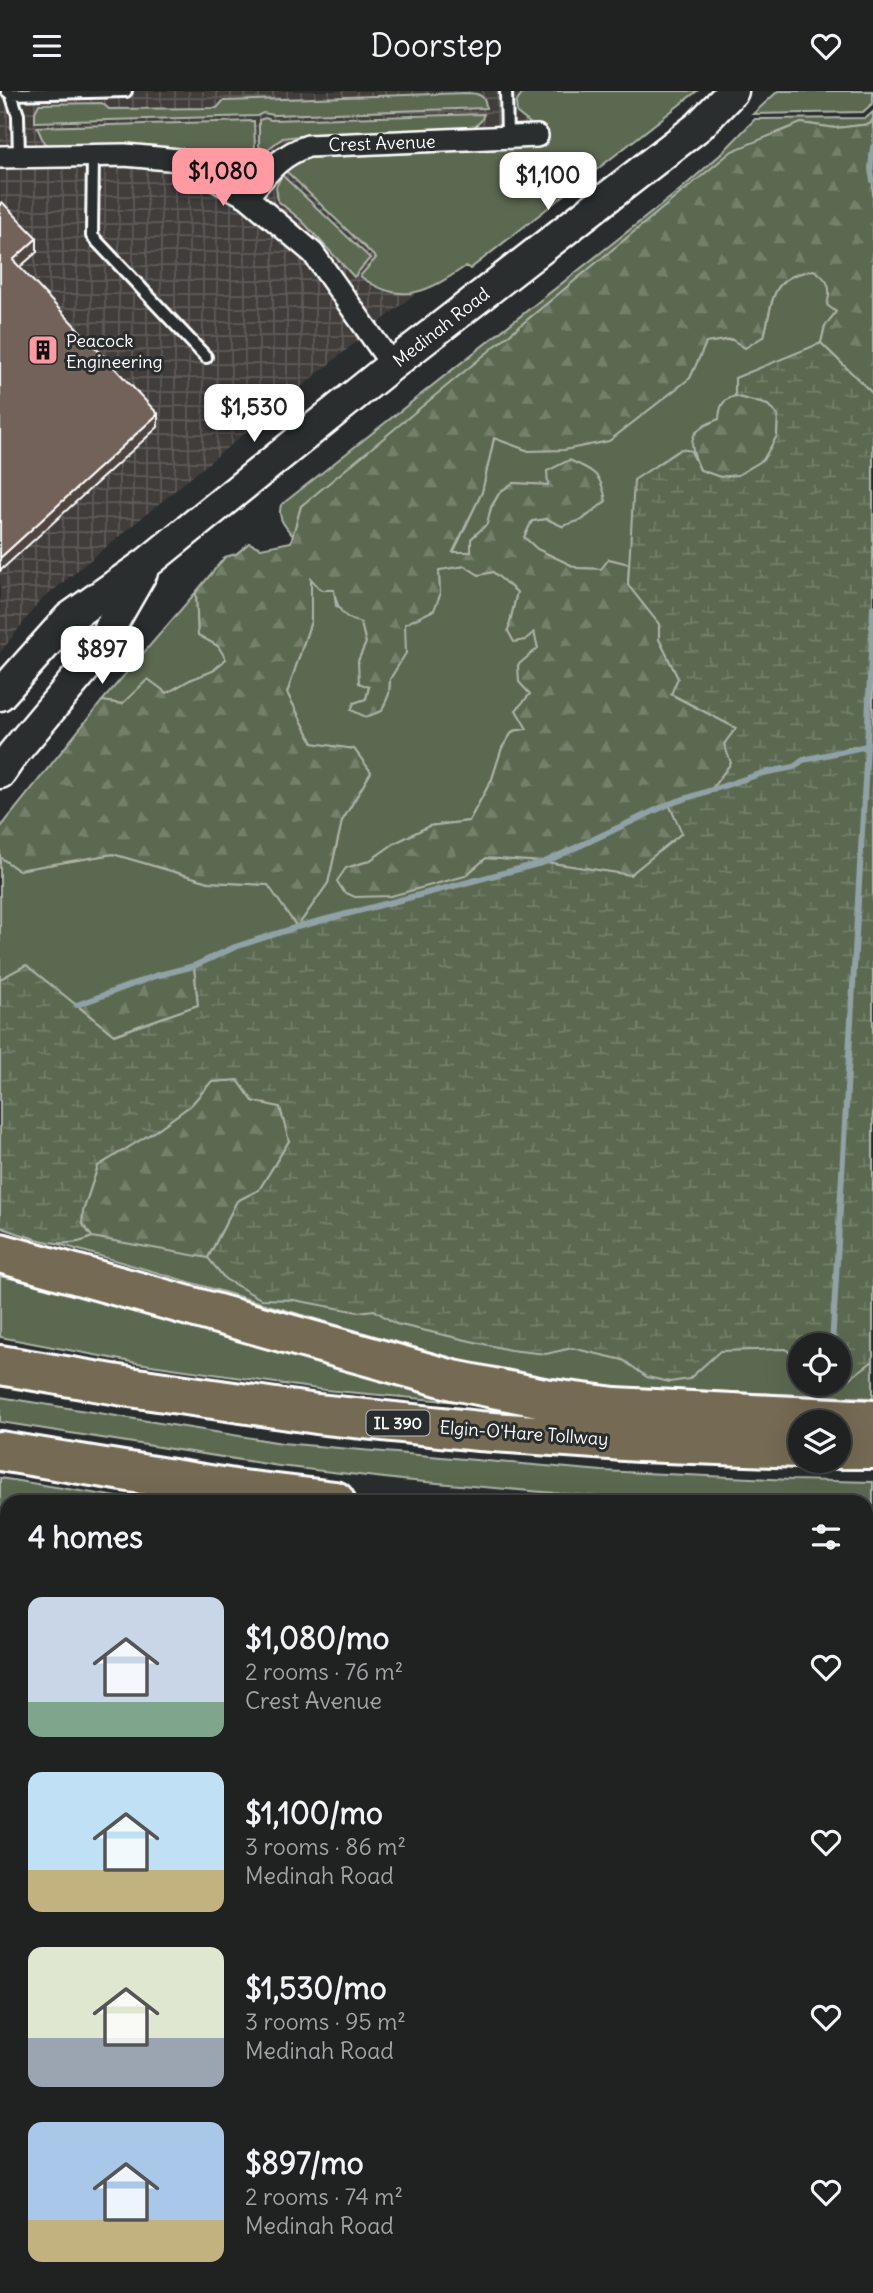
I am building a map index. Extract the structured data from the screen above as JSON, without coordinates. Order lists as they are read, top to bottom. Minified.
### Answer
{"streets":{"highway":["IL 390","Elgin-O'Hare Tollway"],"main road":["Medinah Road"],"street":["Crest Avenue"]},"places":{"building":["Peacock Engineering"]},"page":{"header":"Doorstep","price":["$1,080","$1,100","$1,530","$897"],"heading":"4 homes","list":[{"name":"$1,080/mo","note":"2 rooms · 76 m² · Crest Avenue"},{"name":"$1,100/mo","note":"3 rooms · 86 m² · Medinah Road"},{"name":"$1,530/mo","note":"3 rooms · 95 m² · Medinah Road"},{"name":"$897/mo","note":"2 rooms · 74 m² · Medinah Road"}]}}
